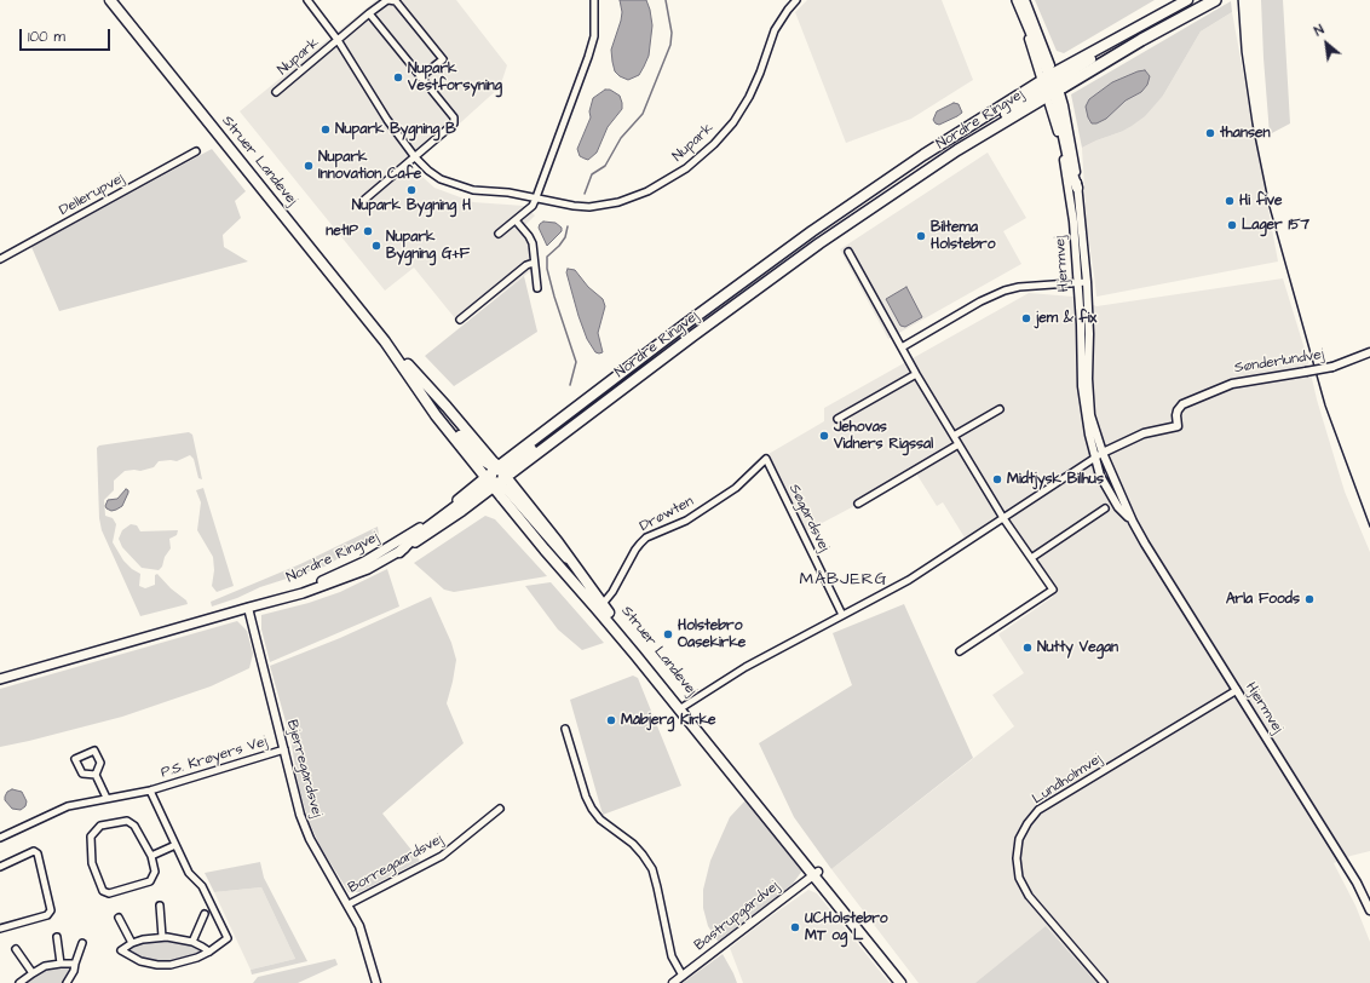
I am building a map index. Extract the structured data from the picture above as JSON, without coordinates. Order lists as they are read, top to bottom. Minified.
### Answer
{"streets":{"main road":["Nordre Ringvej","Struer Landevej"],"street":["Nupark","Dellerupvej","Hjermvej","Sønderlundvej","Drøwten","Søgårdsvej","P.S. Krøyers Vej","Bjerregårdsvej","Lundholmvej","Borregaardsvej","Bastrupgårdvej"]},"crossings":[["Nordre Ringvej","Struer Landevej"],["Nordre Ringvej","Hjermvej"],["Nordre Ringvej","Bjerregårdsvej"],["Struer Landevej","Drøwten"],["Struer Landevej","Bastrupgårdvej"],["Hjermvej","Sønderlundvej"],["Hjermvej","Lundholmvej"],["Drøwten","Søgårdsvej"],["P.S. Krøyers Vej","Bjerregårdsvej"],["Bjerregårdsvej","Borregaardsvej"]],"districts":["MÅBJERG"],"places":["Nupark Vestforsyning","Nupark Bygning B","thansen","Nupark Innovation Cafe","Nupark Bygning H","Hi five","Lager 157","netIP","Biltema Holstebro","Nupark Bygning G+F","jem & fix","Jehovas Vidners Rigssal","Midtjysk Bilhus","Arla Foods","Holstebro Oasekirke","Nutty Vegan","Måbjerg Kirke","UCHolstebro MT og L"],"scale_bar":"100 m","north":"top left"}
